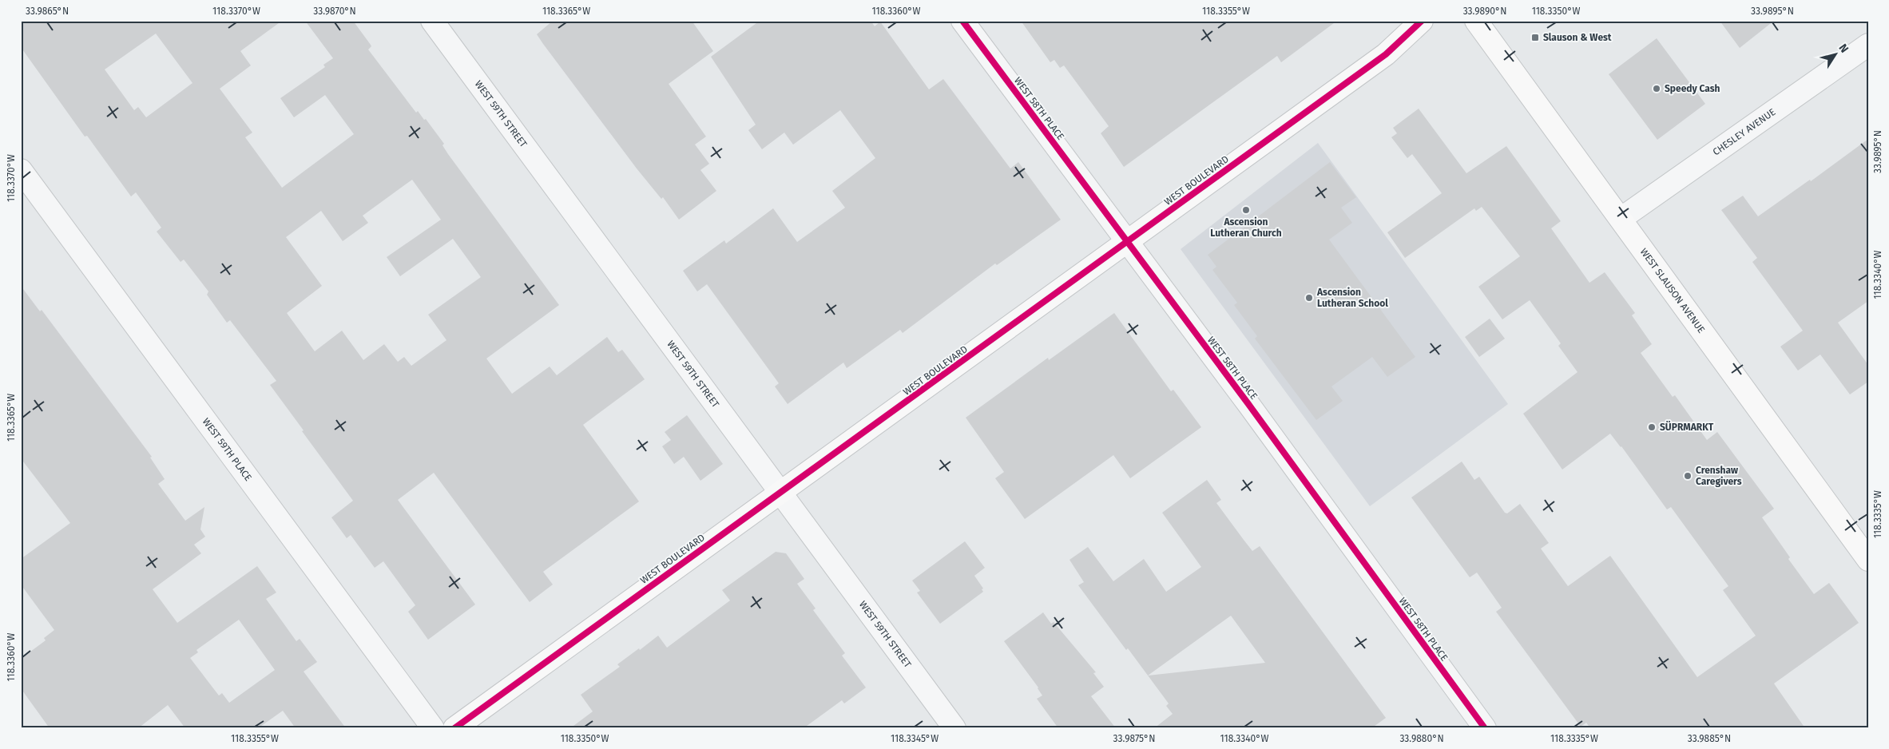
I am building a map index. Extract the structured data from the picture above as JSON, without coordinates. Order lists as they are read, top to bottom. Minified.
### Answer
{"streets":{"main road":["WEST BOULEVARD","WEST SLAUSON AVENUE"],"street":["WEST 58TH PLACE","WEST 59TH STREET","CHESLEY AVENUE","WEST 59TH PLACE"]},"crossings":[["WEST 58TH PLACE","WEST BOULEVARD"],["WEST 59TH STREET","WEST BOULEVARD"],["CHESLEY AVENUE","WEST SLAUSON AVENUE"]],"places":{"transit":["Slauson & West"],"other":["Speedy Cash","Ascension Lutheran Church","Ascension Lutheran School","SÜPRMARKT","Crenshaw Caregivers"]},"north":"top right","coordinates":["33.9865°N","118.3370°W","33.9870°N","118.3365°W","118.3360°W","118.3355°W","33.9890°N","118.3350°W","33.9895°N","118.3340°W","118.3335°W","118.3345°W","33.9875°N","33.9880°N","33.9885°N"]}
